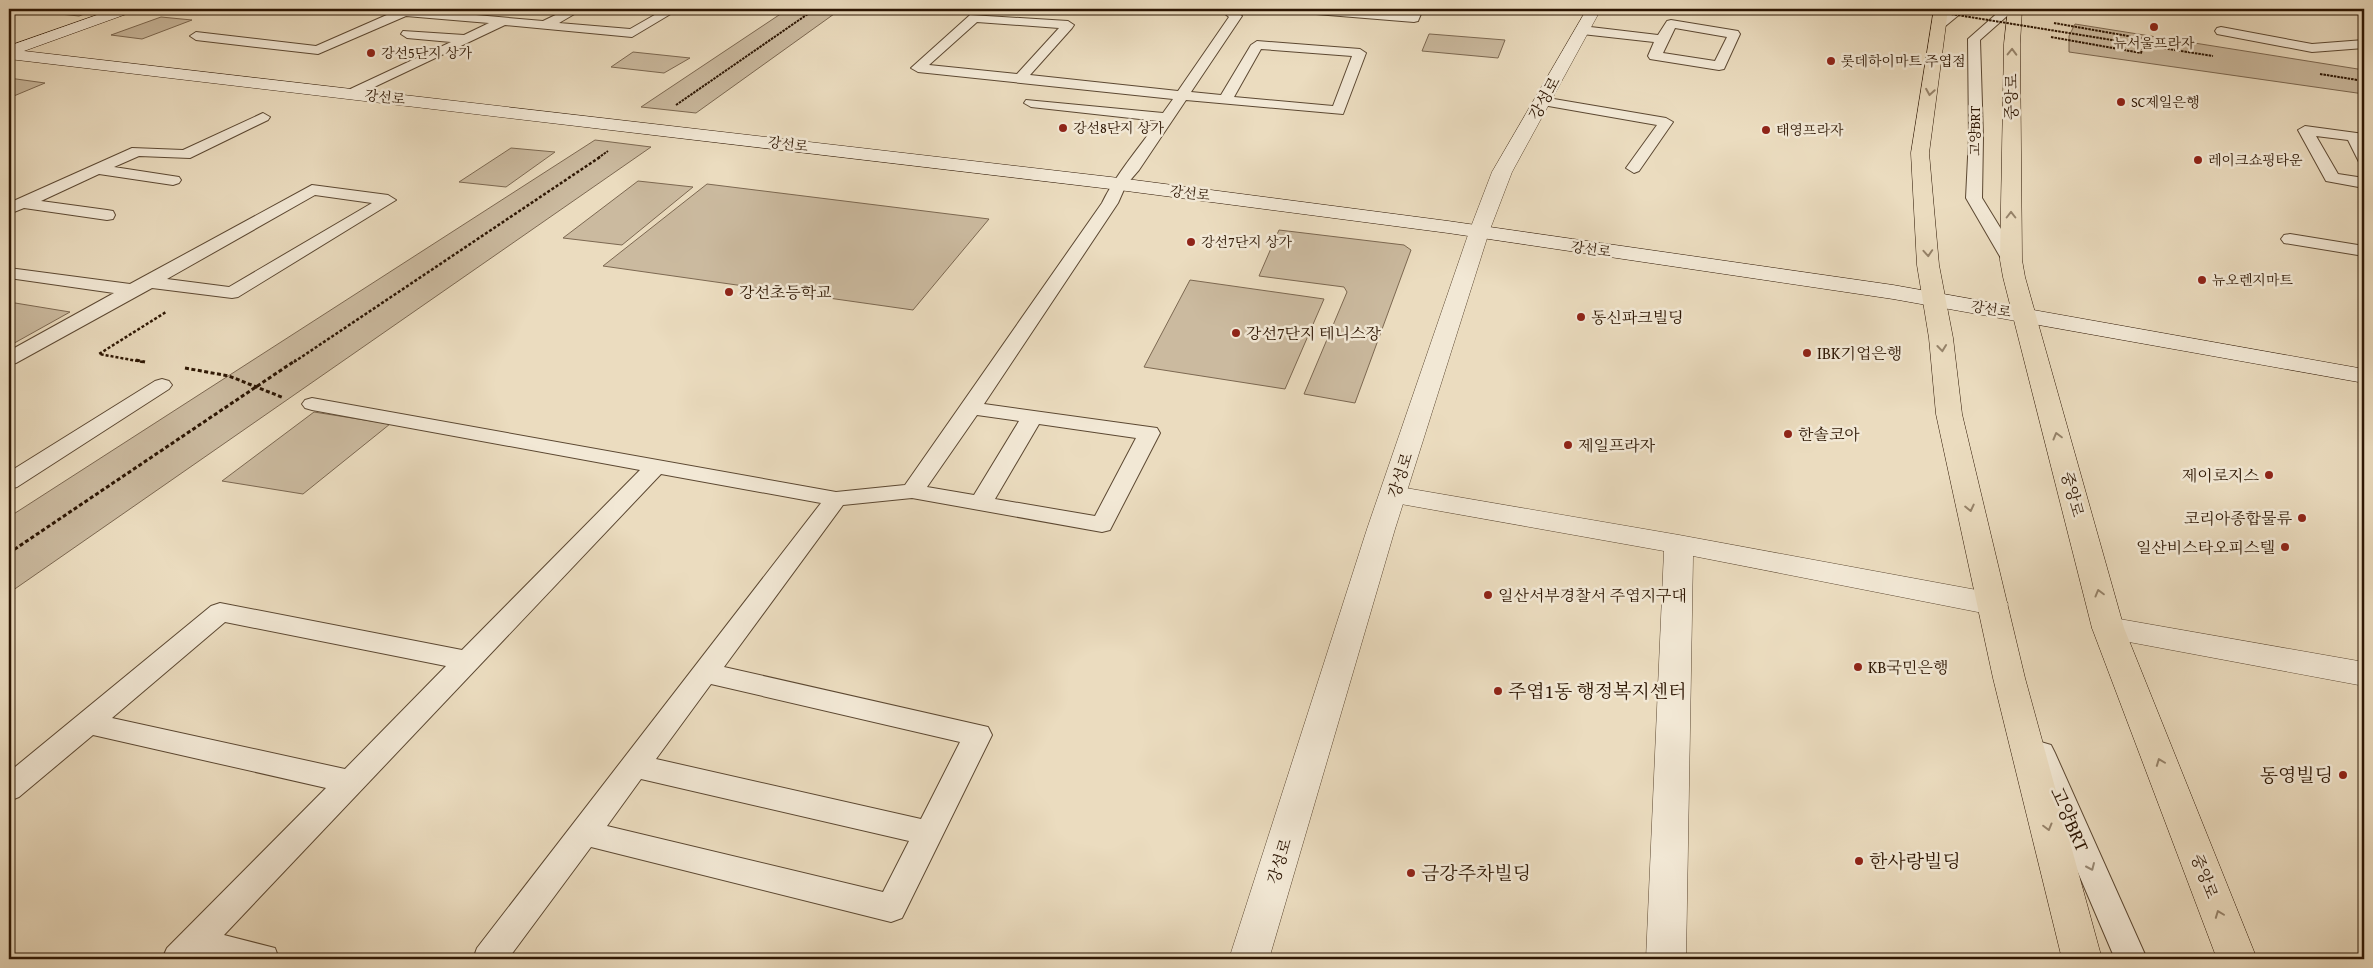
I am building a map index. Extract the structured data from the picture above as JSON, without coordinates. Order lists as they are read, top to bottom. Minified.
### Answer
{"streets":{"main road":["강선로","중앙로","강성로"],"lane":["고양BRT"]},"crossings":[["강선로","중앙로"],["강선로","강성로"],["중앙로","고양BRT"]],"one_way":["고양BRT"],"places":["뉴서울프라자","강선5단지 상가","롯데하이마트 주엽점","SC제일은행","강선8단지 상가","태영프라자","레이크쇼핑타운","강선7단지 상가","뉴오렌지마트","강선초등학교","동신파크빌딩","강선7단지 테니스장","IBK기업은행","한솔코아","제일프라자","제이로지스","코리아종합물류","일산비스타오피스텔","일산서부경찰서 주엽지구대","KB국민은행","주엽1동 행정복지센터","동영빌딩","한사랑빌딩","금강주차빌딩"]}
